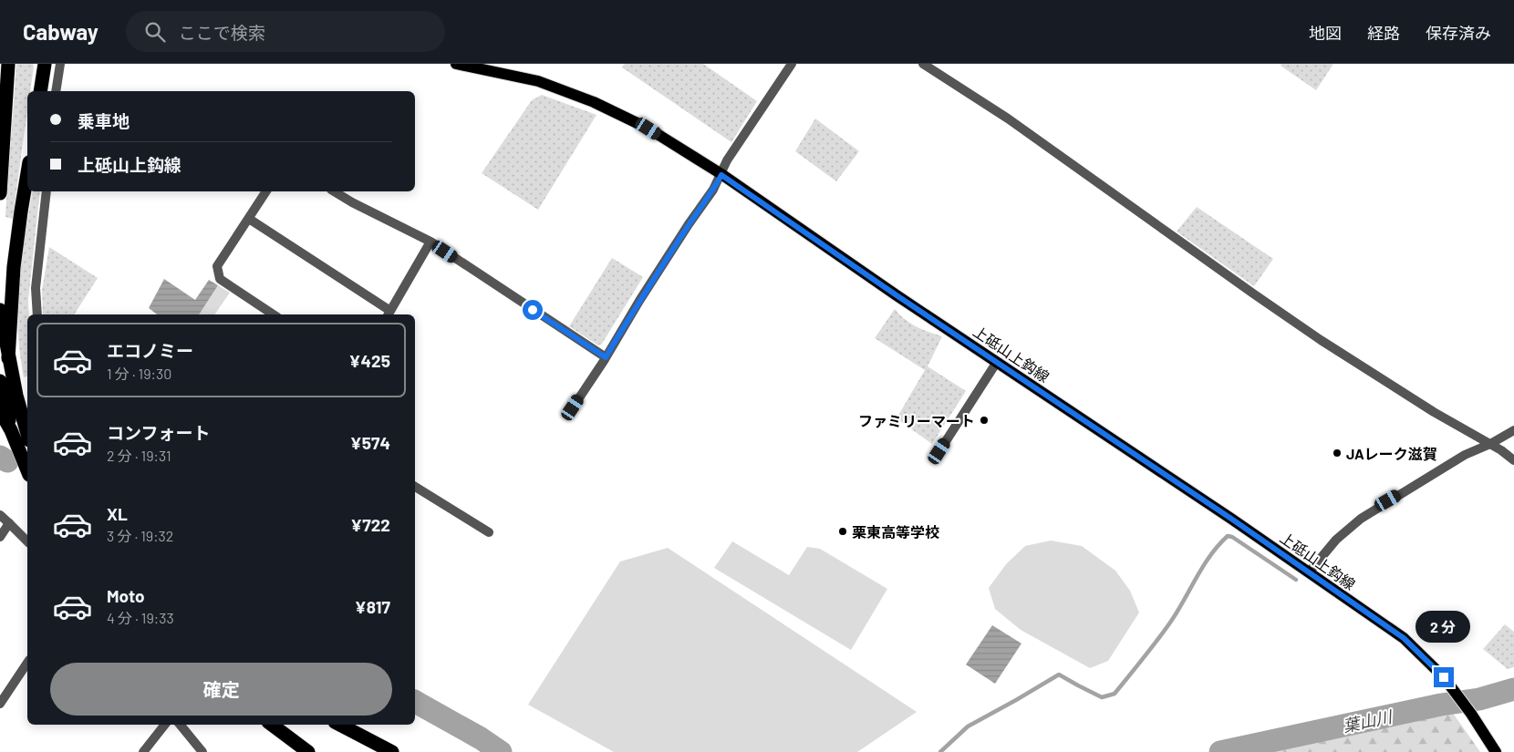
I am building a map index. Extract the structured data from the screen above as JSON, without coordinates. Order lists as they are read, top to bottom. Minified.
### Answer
{"streets":{"main road":["上砥山上鈎線"]},"water":["葉山川"],"places":["ファミリーマート","JAレーク滋賀","栗東高等学校"],"page":{"header":"Cabway","search":"ここで検索","nav":["地図","経路","保存済み"],"banner":["乗車地","上砥山上鈎線"],"list":[{"name":"エコノミー","note":"1 分 · 19:30","value":"¥425"},{"name":"コンフォート","note":"2 分 · 19:31","value":"¥574"},{"name":"XL","note":"3 分 · 19:32","value":"¥722"},{"name":"Moto","note":"4 分 · 19:33","value":"¥817"}],"bubble":"2 分","buttons":"確定"}}
